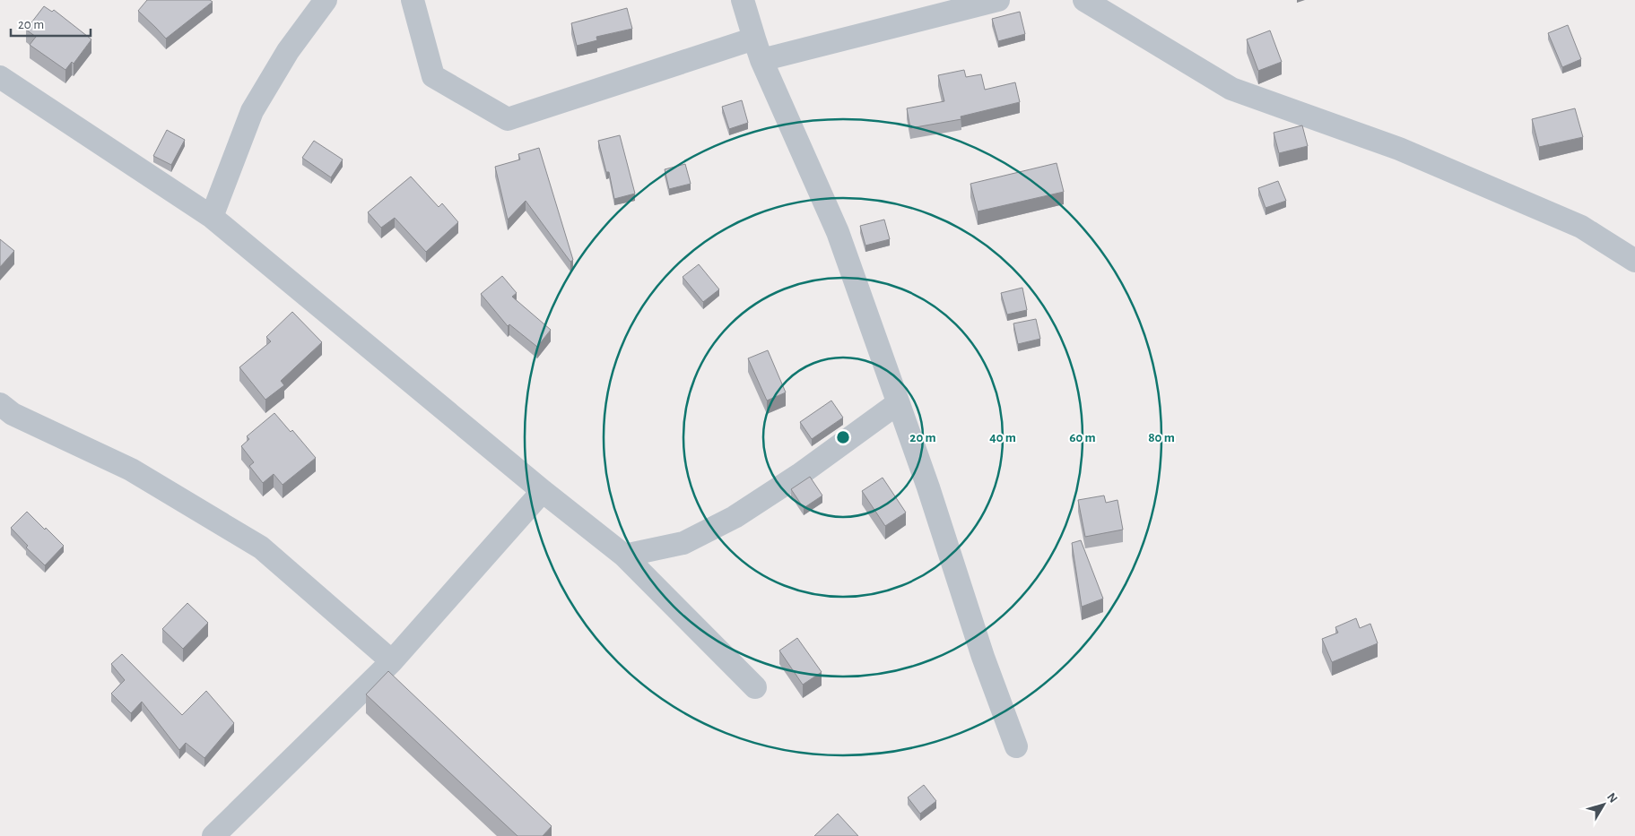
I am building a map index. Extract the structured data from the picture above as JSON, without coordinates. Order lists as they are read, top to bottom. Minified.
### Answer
{"scale_bar":"20 m","north":"top right","rings":["20 m","40 m","60 m","80 m"]}
